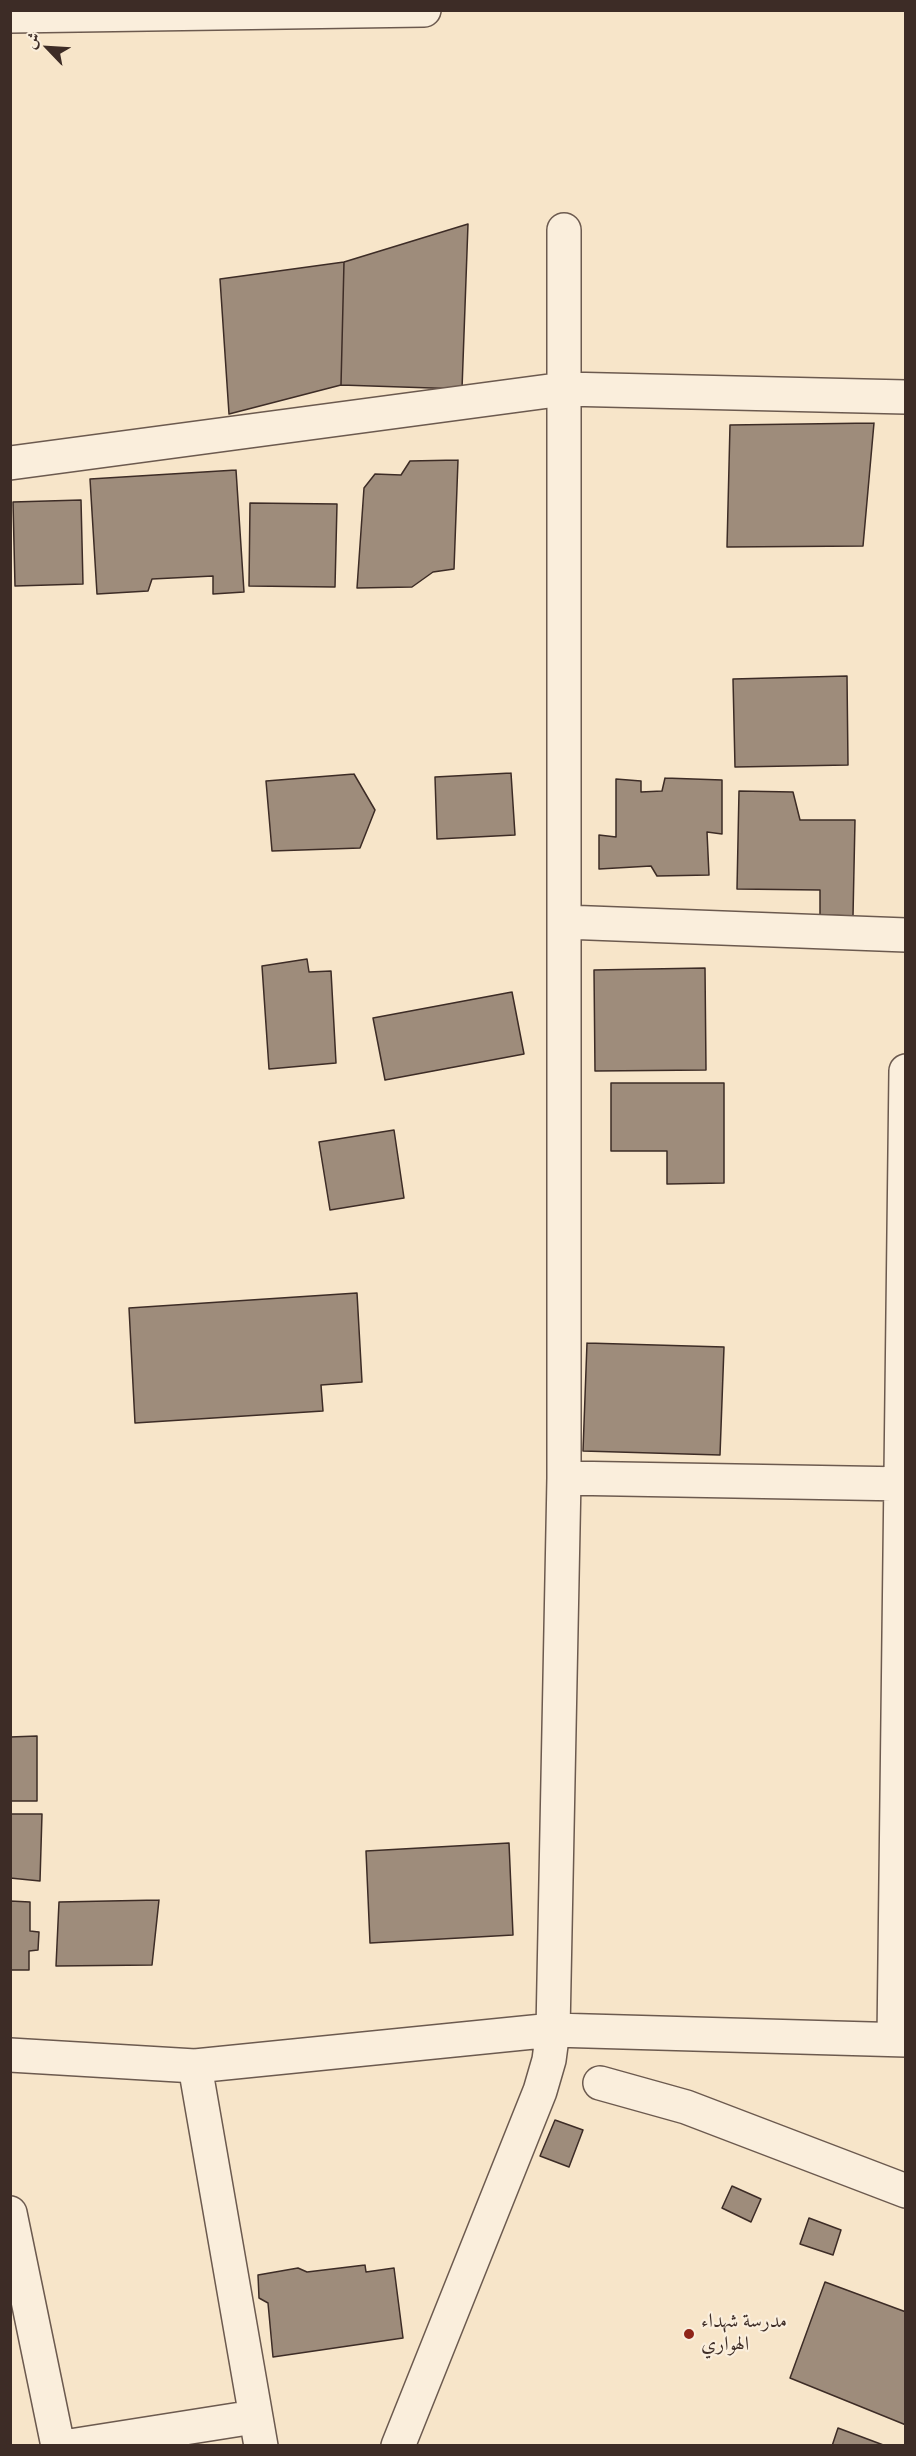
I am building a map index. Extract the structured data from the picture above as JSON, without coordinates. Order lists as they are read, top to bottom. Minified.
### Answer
{"places":["مدرسة شهداء الهواري"],"north":"top left"}
